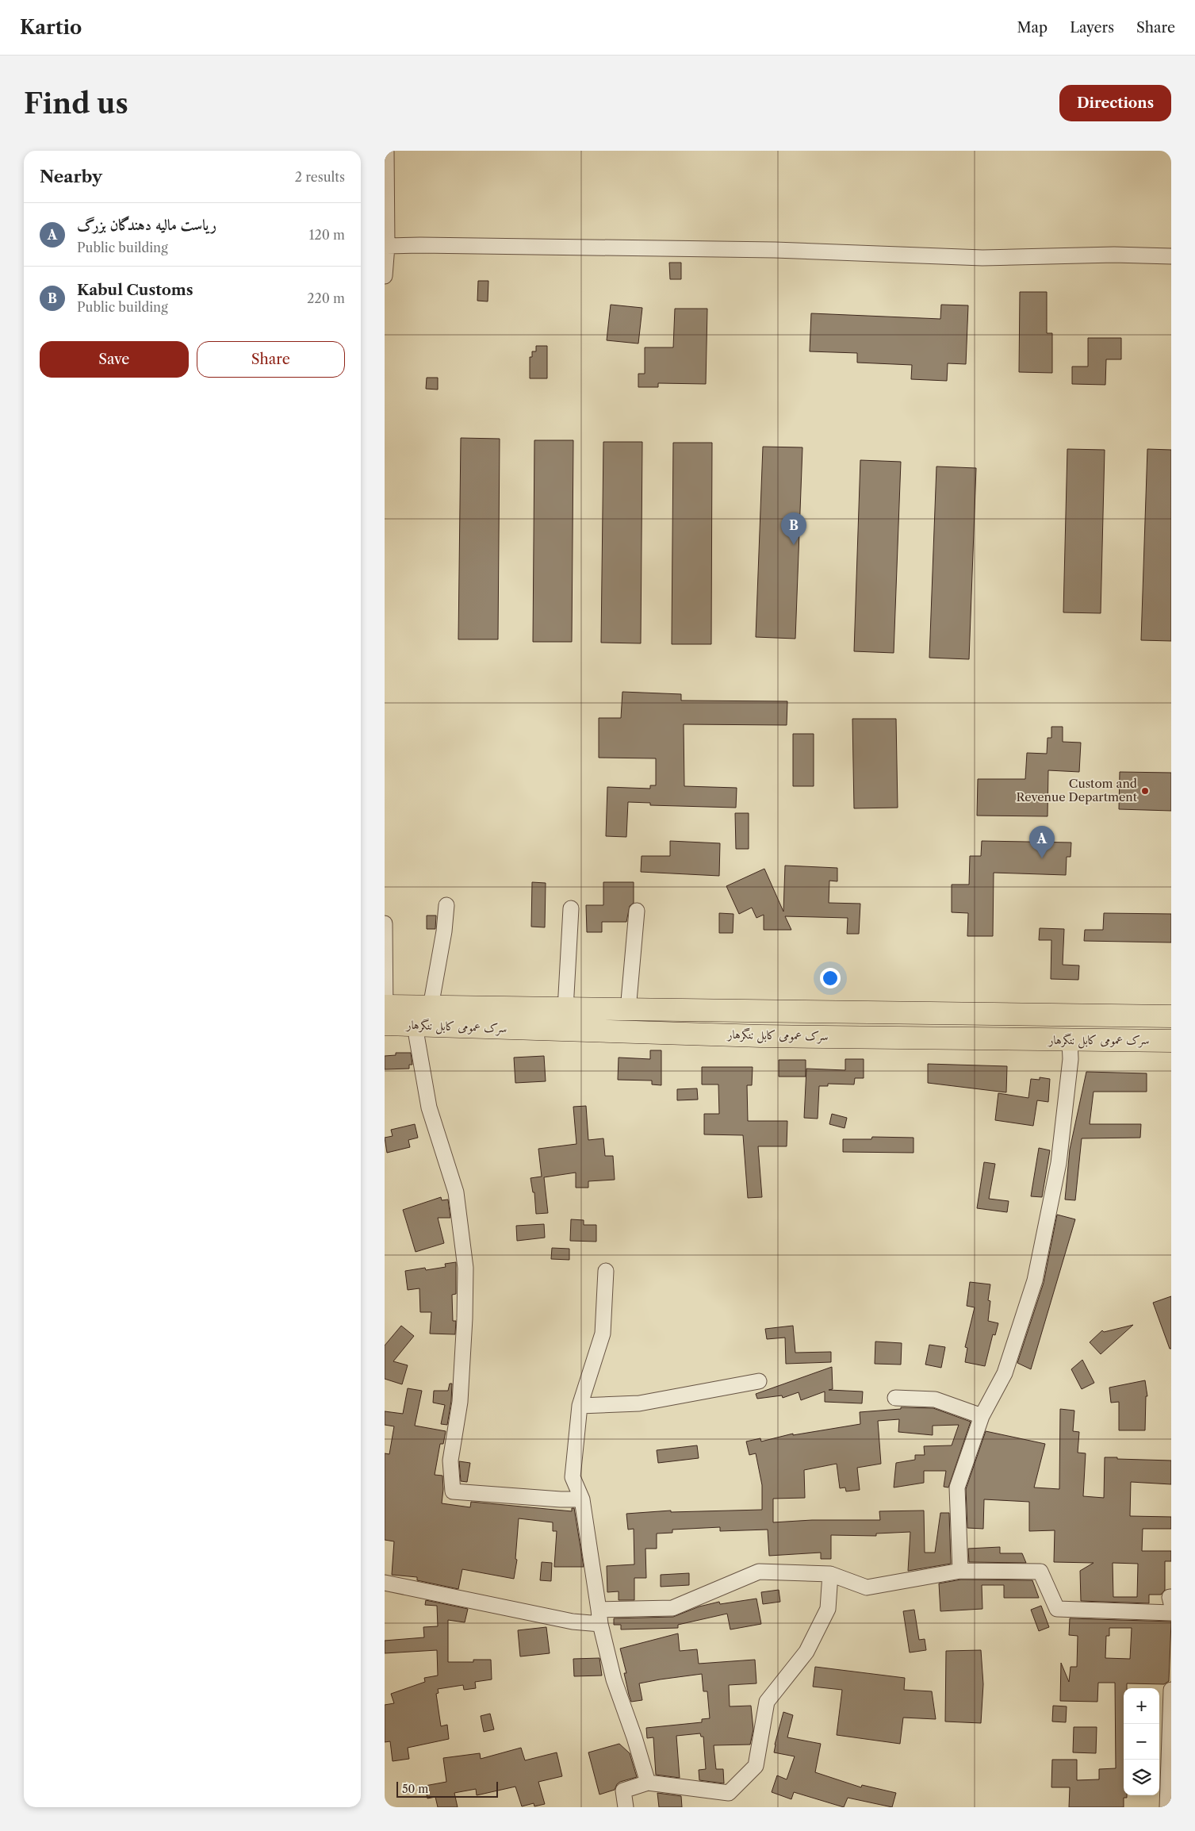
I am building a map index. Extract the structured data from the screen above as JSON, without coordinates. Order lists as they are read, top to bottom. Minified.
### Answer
{"streets":{"highway":["سرک عمومی کابل ننگرهار"]},"places":["Custom and Revenue Department"],"scale_bar":"50 m","page":{"header":"Kartio","nav":["Map","Layers","Share"],"buttons":["Directions",["Save","Share"]],"title":"Find us","heading":["Nearby","2 results"],"list":[{"mark":"A","name":"ریاست مالیه دهندگان بزرگ","note":"Public building","value":"120 m"},{"mark":"B","name":"Kabul Customs","note":"Public building","value":"220 m"}],"pins":["B","A"],"map_buttons":["+","−"],"scale":"50 m"}}
